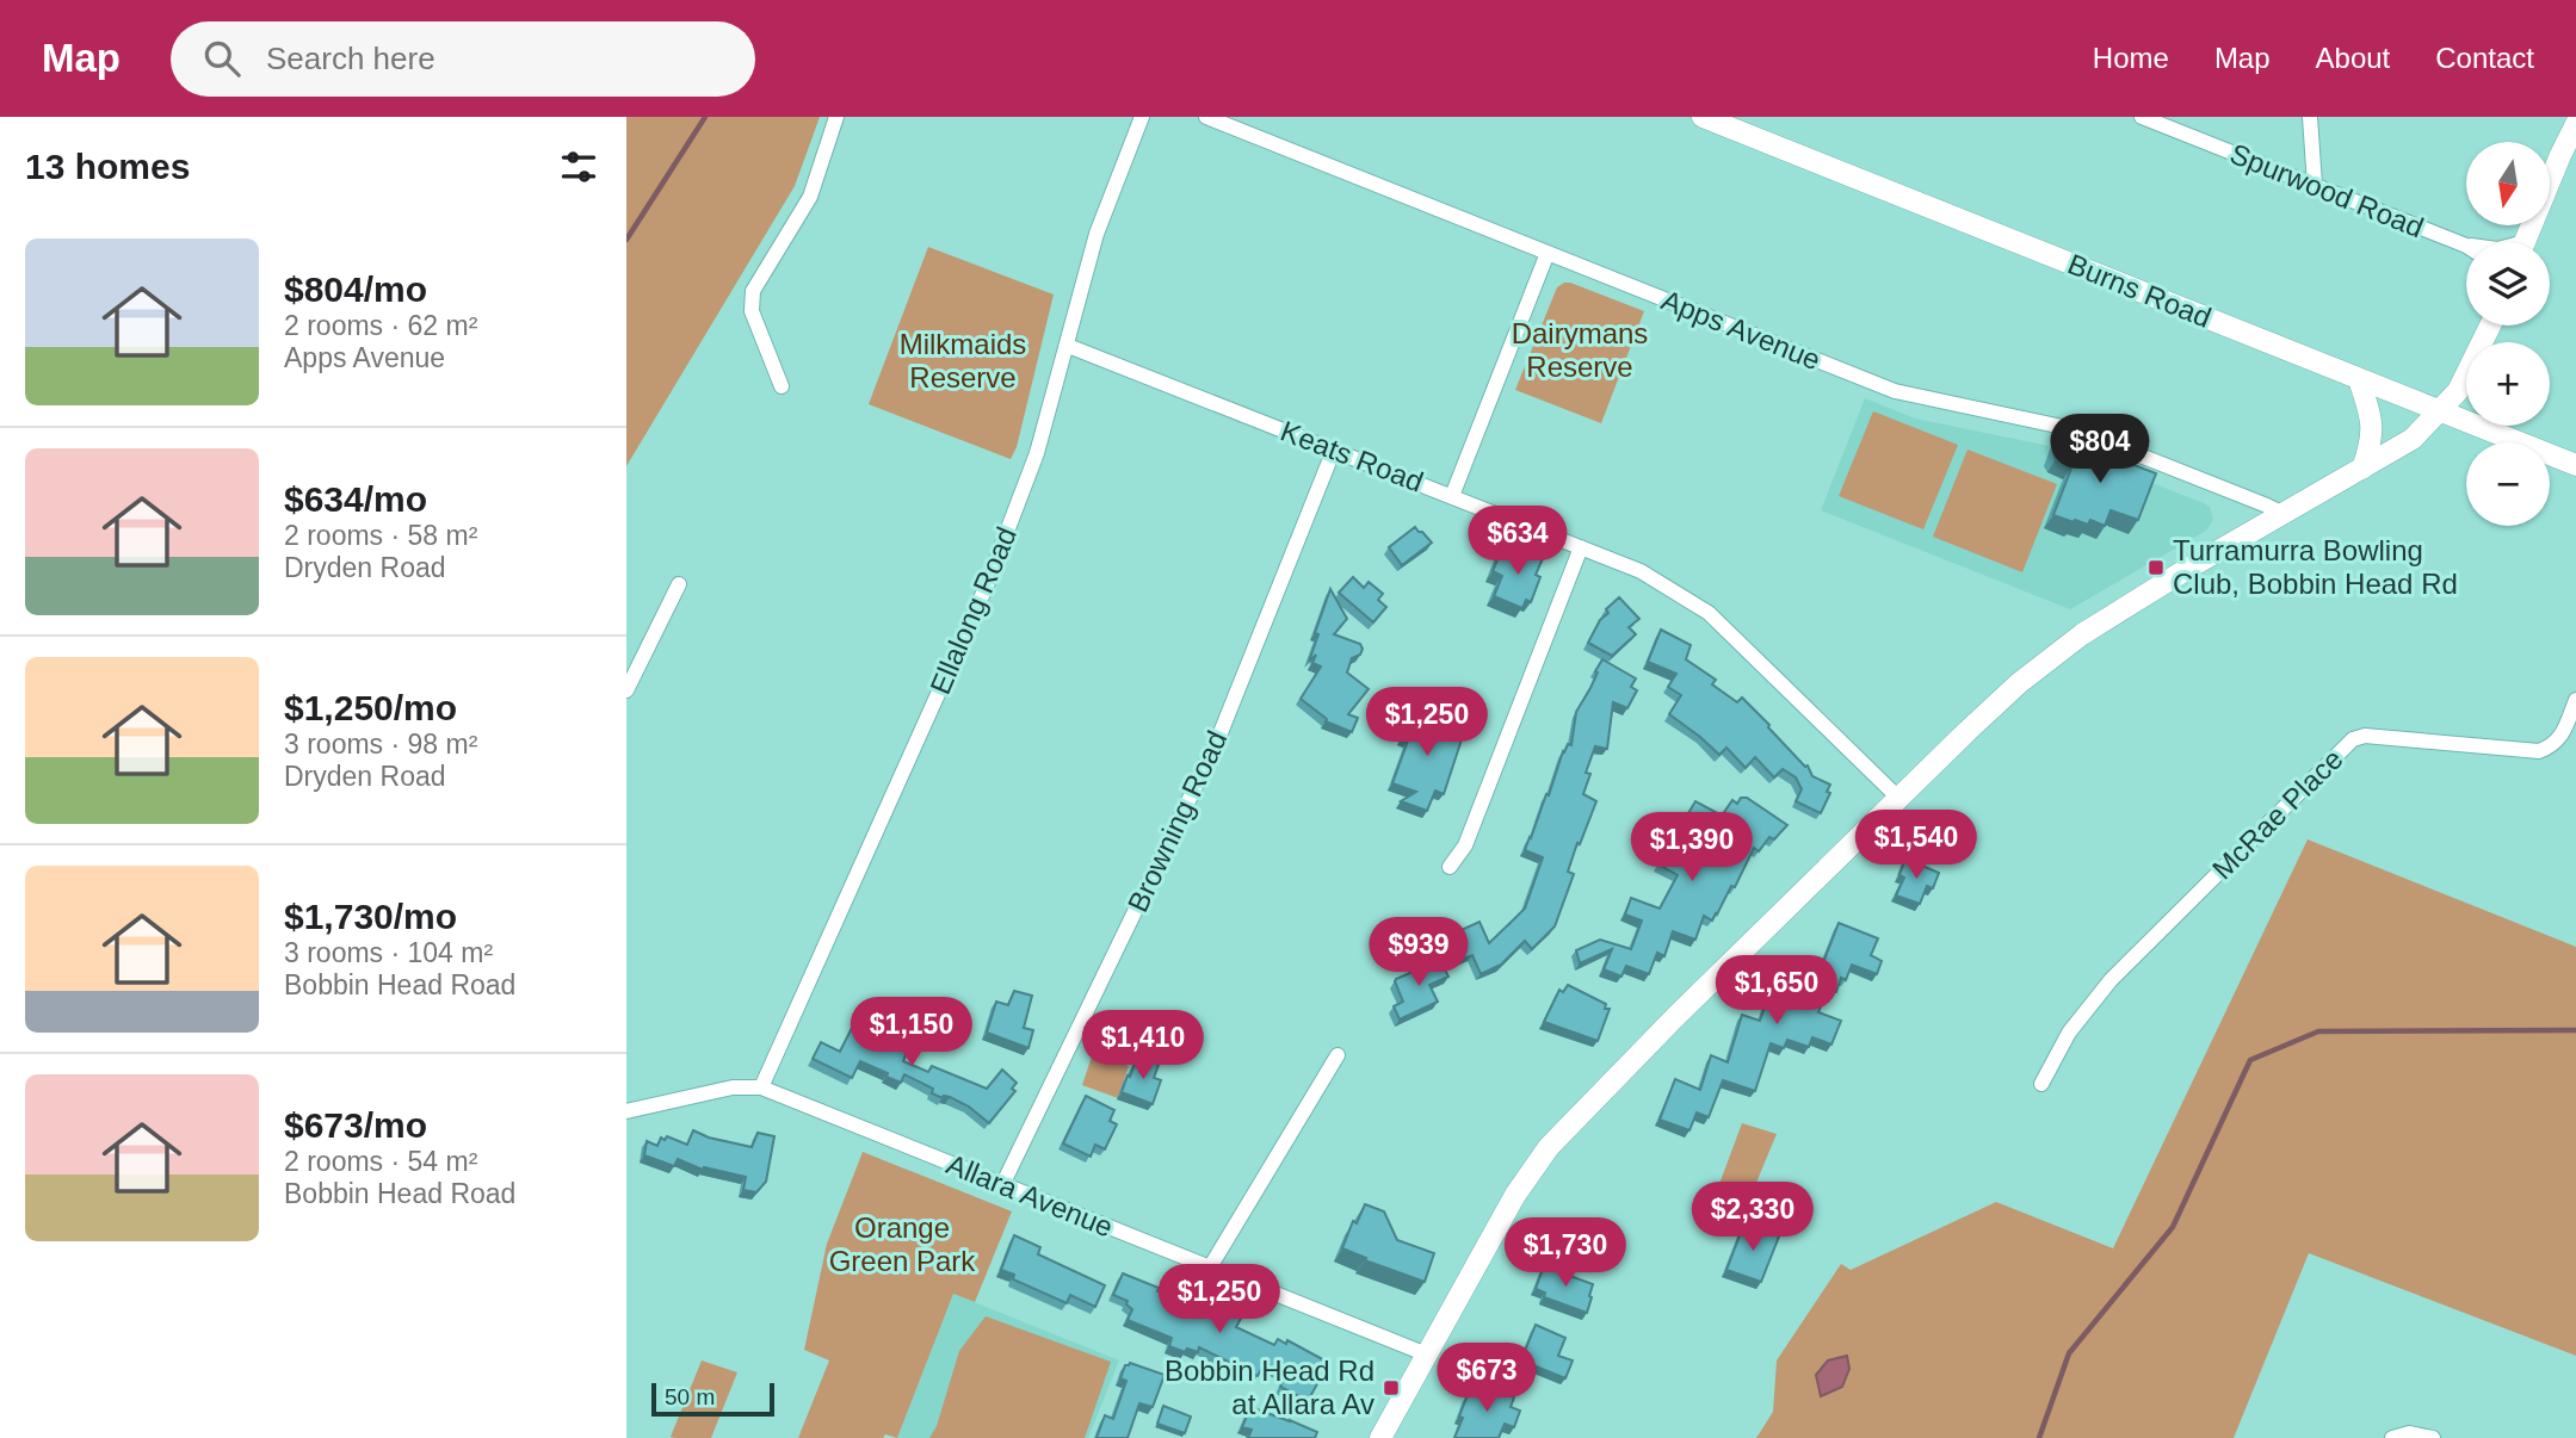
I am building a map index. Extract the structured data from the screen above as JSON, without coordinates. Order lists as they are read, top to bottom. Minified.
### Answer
{"streets":{"main road":["Burns Road"],"street":["Spurwood Road","Apps Avenue","Keats Road","Ellalong Road","McRae Place","Browning Road","Allara Avenue"]},"crossings":[["Keats Road","Ellalong Road"],["Keats Road","Browning Road"],["Ellalong Road","Allara Avenue"],["Browning Road","Allara Avenue"]],"parks":["Dairymans Reserve","Milkmaids Reserve","Orange Green Park"],"places":{"transit":["Turramurra Bowling Club, Bobbin Head Rd","Bobbin Head Rd at Allara Av"]},"scale_bar":"50 m","north":"bottom","page":{"header":"Map","search":"Search here","nav":["Home","Map","About","Contact"],"heading":"13 homes","map_buttons":["+","−"],"list":[{"name":"$804/mo","note":"2 rooms · 62 m² · Apps Avenue"},{"name":"$634/mo","note":"2 rooms · 58 m² · Dryden Road"},{"name":"$1,250/mo","note":"3 rooms · 98 m² · Dryden Road"},{"name":"$1,730/mo","note":"3 rooms · 104 m² · Bobbin Head Road"},{"name":"$673/mo","note":"2 rooms · 54 m² · Bobbin Head Road"}],"price":["$804","$634","$1,250","$1,540","$1,390","$939","$1,650","$1,150","$1,410","$2,330","$1,730","$1,250","$673"],"scale":"50 m"}}
